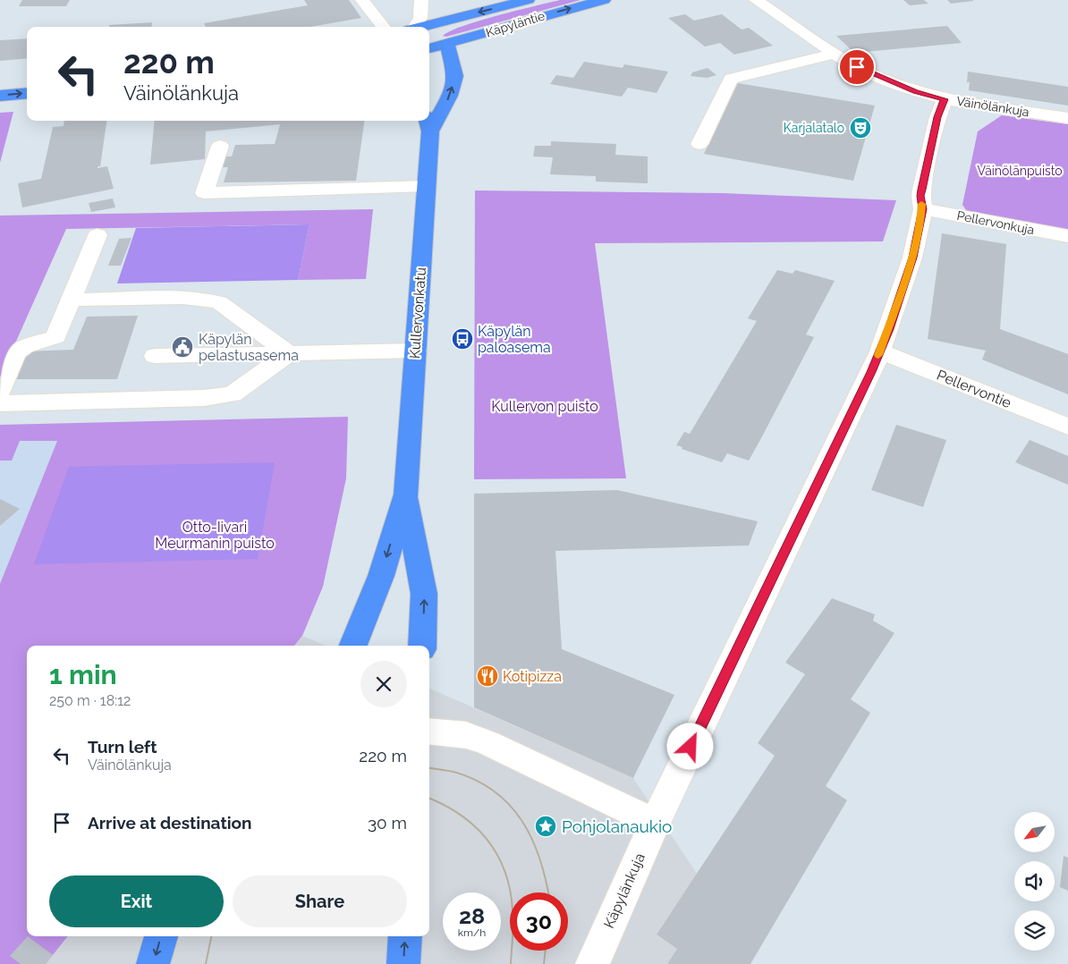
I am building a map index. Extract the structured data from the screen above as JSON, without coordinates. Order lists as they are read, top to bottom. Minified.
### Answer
{"streets":{"main road":["Käpyläntie","Kullervonkatu"],"street":["Väinölänkuja","Pellervonkuja","Pellervontie","Käpylänkuja"]},"crossings":[["Käpyläntie","Kullervonkatu"],["Väinölänkuja","Käpylänkuja"],["Pellervonkuja","Käpylänkuja"],["Pellervontie","Käpylänkuja"]],"parks":["Väinölänpuisto","Kullervon puisto","Otto-Iivari Meurmanin puisto"],"places":{"theatre":["Karjalatalo"],"bus stop":["Käpylän paloasema"],"public building":["Käpylän pelastusasema"],"restaurant":["Kotipizza"],"place":["Pohjolanaukio"]},"north":"bottom left","page":{"turn":["220 m","Väinölänkuja"],"heading":["1 min","250 m · 18:12"],"list":[{"name":"Turn left","note":"Väinölänkuja","value":"220 m"},{"name":"Arrive at destination","value":"30 m"}],"buttons":["Exit","Share"],"speed":"28 km/h","limit":"30"}}
